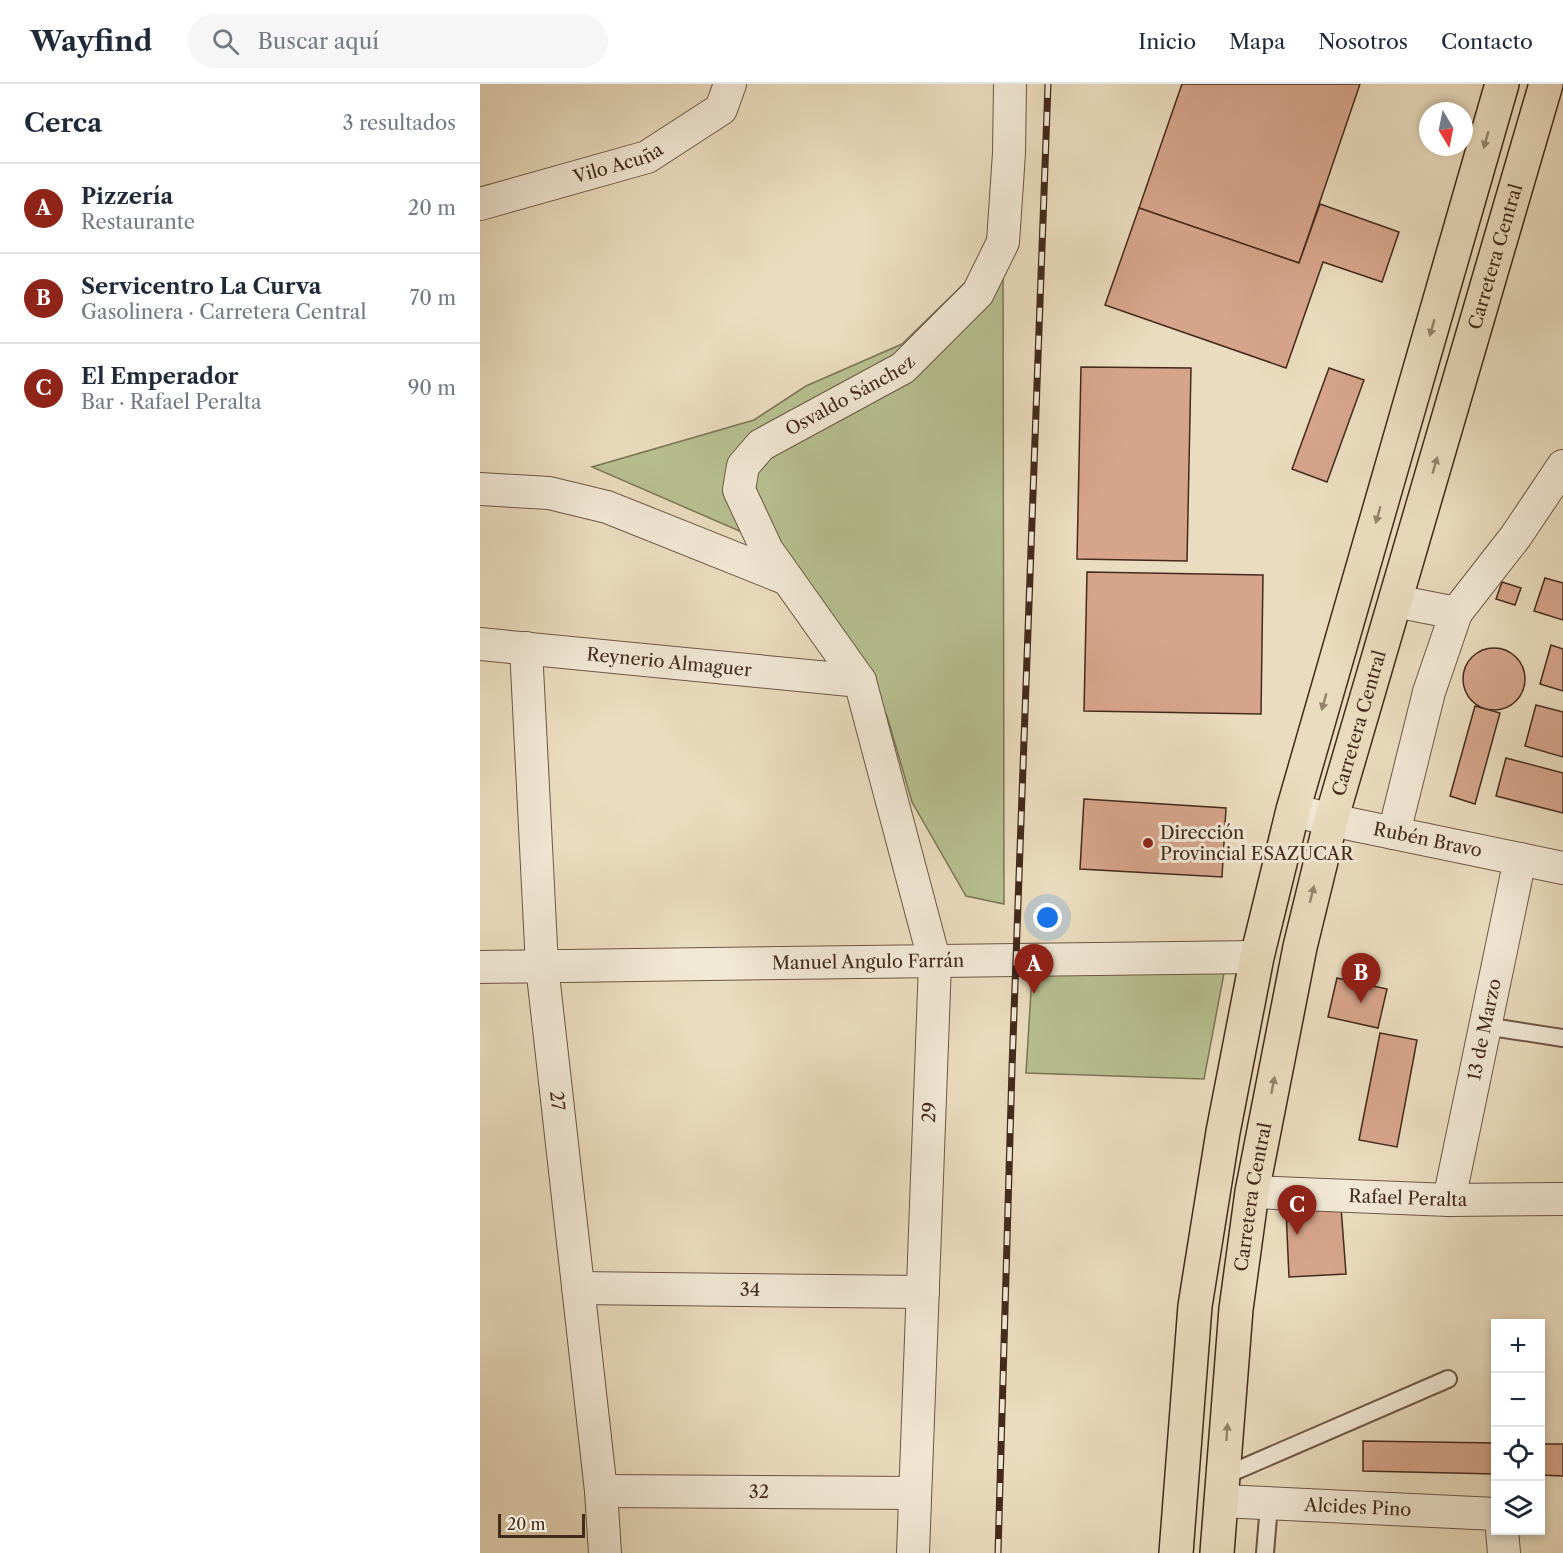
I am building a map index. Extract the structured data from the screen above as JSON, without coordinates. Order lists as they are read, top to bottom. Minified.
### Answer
{"streets":{"main road":["Carretera Central"],"street":["Vilo Acuña","Osvaldo Sánchez","Reynerio Almaguer","Rubén Bravo","Manuel Angulo Farrán","13 de Marzo","27","29","Rafael Peralta","34","32","Alcides Pino"]},"crossings":[["Carretera Central","Rubén Bravo"],["Carretera Central","Rafael Peralta"],["Carretera Central","Alcides Pino"],["Osvaldo Sánchez","Reynerio Almaguer"],["Osvaldo Sánchez","29"],["Reynerio Almaguer","27"],["Reynerio Almaguer","29"],["Rubén Bravo","13 de Marzo"],["Manuel Angulo Farrán","27"],["Manuel Angulo Farrán","29"],["13 de Marzo","Rafael Peralta"],["27","34"],["27","32"],["29","34"],["29","32"]],"places":["Dirección Provincial ESAZUCAR"],"scale_bar":"20 m","north":"bottom","page":{"header":"Wayfind","search":"Buscar aquí","nav":["Inicio","Mapa","Nosotros","Contacto"],"heading":["Cerca","3 resultados"],"list":[{"mark":"A","name":"Pizzería","note":"Restaurante","value":"20 m"},{"mark":"B","name":"Servicentro La Curva","note":"Gasolinera · Carretera Central","value":"70 m"},{"mark":"C","name":"El Emperador","note":"Bar · Rafael Peralta","value":"90 m"}],"pins":["A","B","C"],"map_buttons":["+","−"],"scale":"20 m"}}
